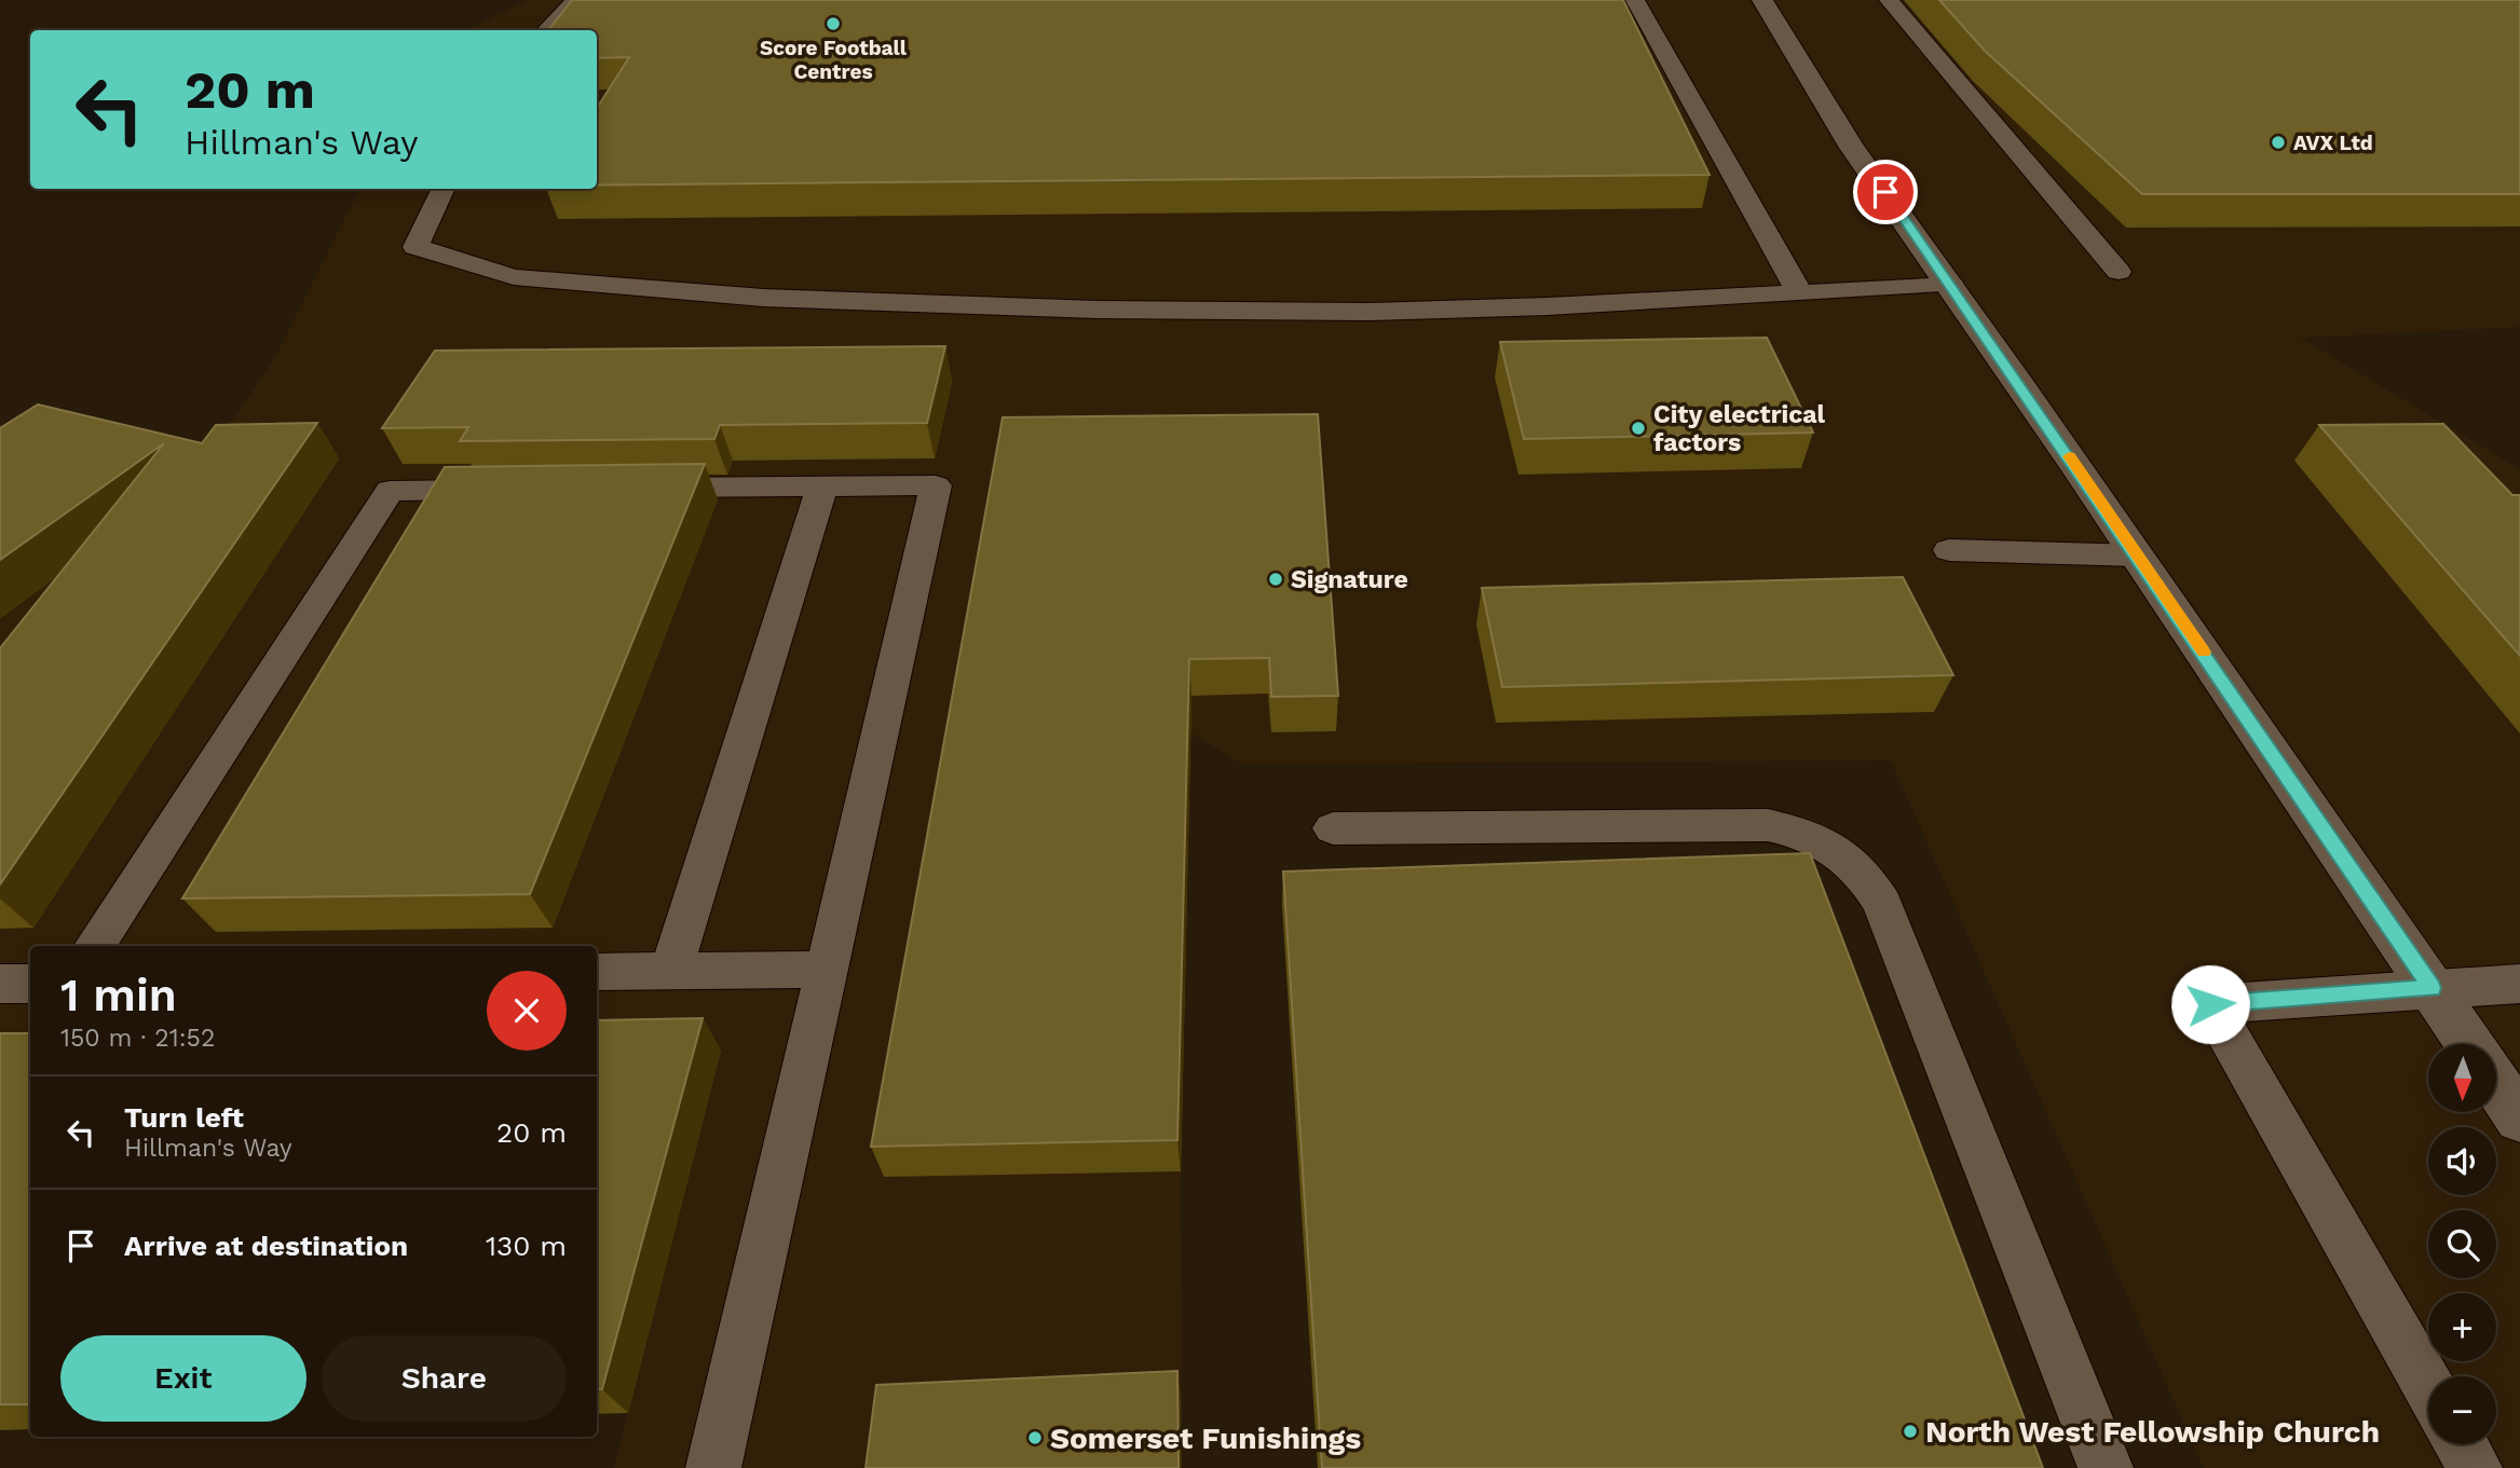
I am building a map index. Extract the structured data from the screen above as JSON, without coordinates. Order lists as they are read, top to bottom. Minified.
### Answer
{"places":["Score Football Centres","AVX Ltd","City electrical factors","Signature","North West Fellowship Church","Somerset Funishings"],"north":"bottom","page":{"turn":["20 m","Hillman's Way"],"heading":["1 min","150 m · 21:52"],"map_buttons":["+","−"],"list":[{"name":"Turn left","note":"Hillman's Way","value":"20 m"},{"name":"Arrive at destination","value":"130 m"}],"buttons":["Exit","Share"]}}
